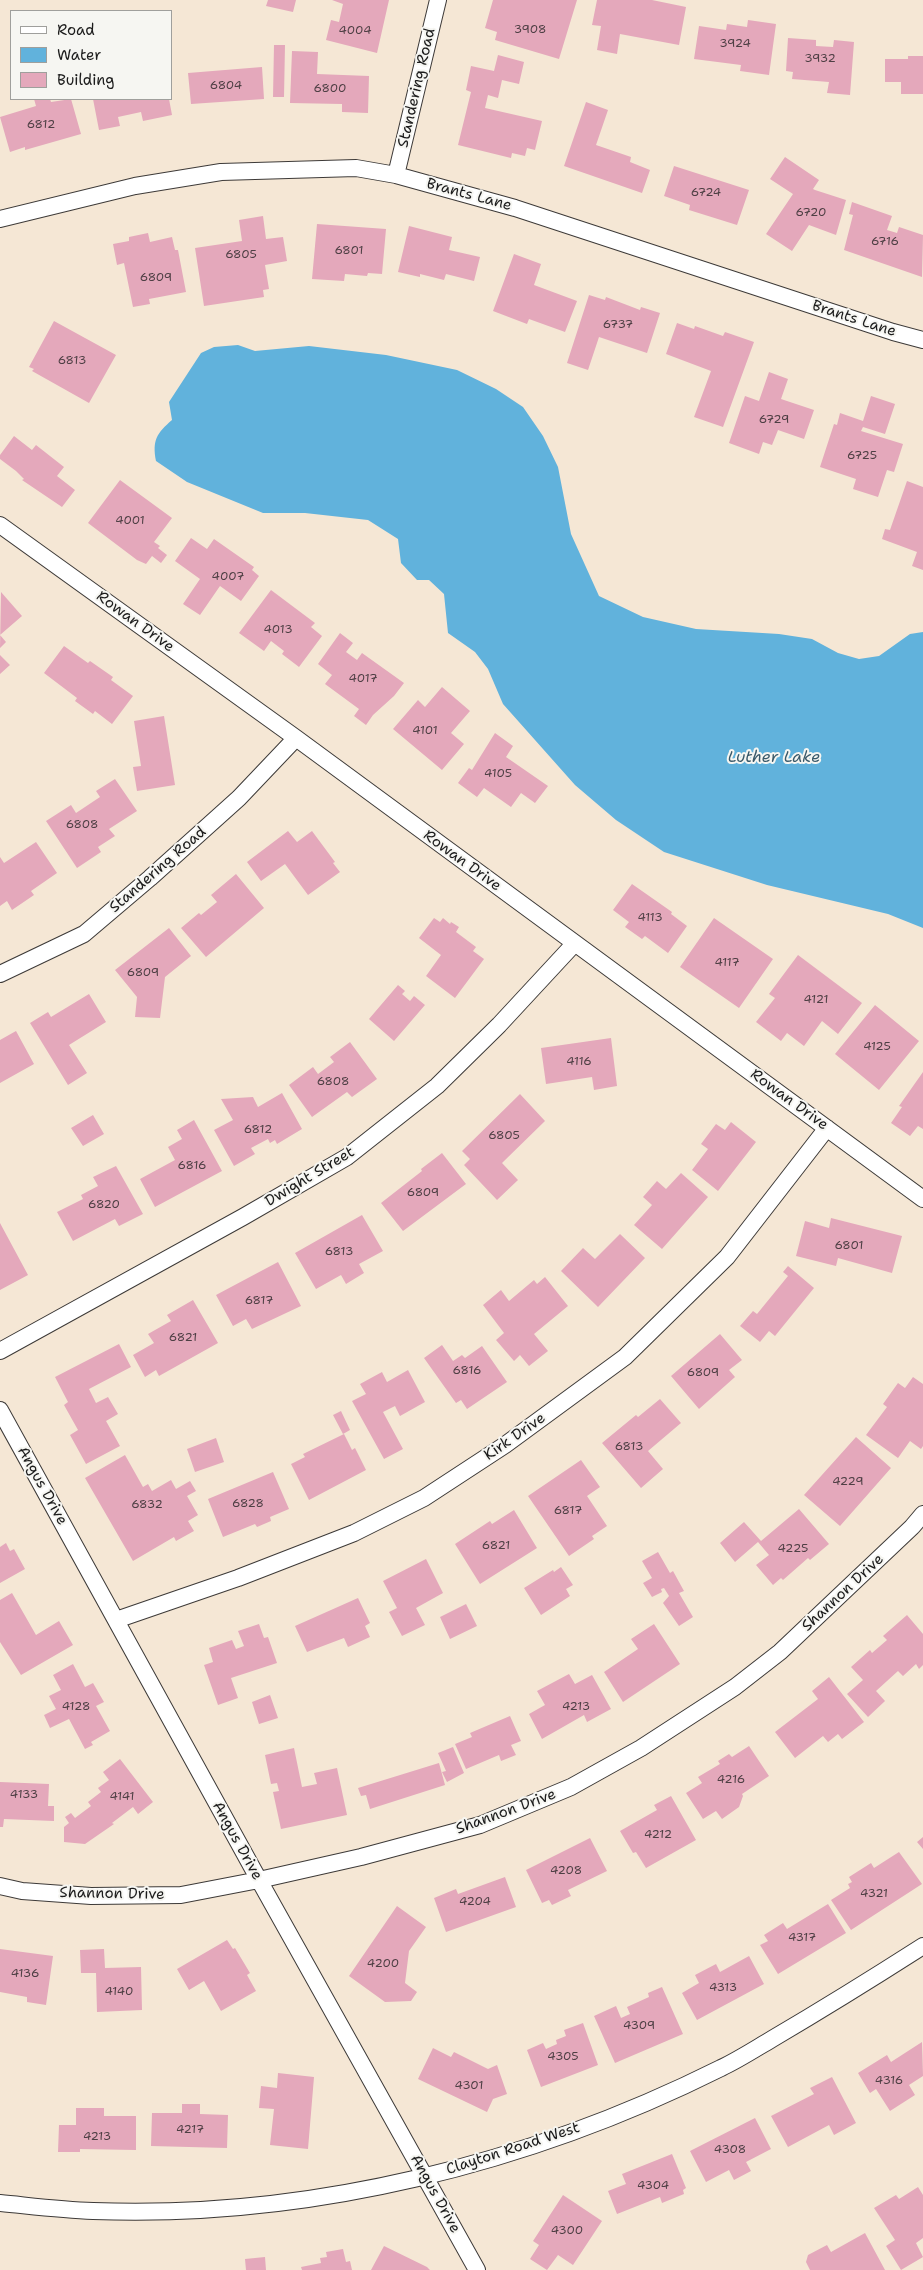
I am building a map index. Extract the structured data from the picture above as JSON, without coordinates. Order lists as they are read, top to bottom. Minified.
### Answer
{"streets":{"street":["Standering Road","Brants Lane","Rowan Drive","Dwight Street","Kirk Drive","Angus Drive","Shannon Drive","Clayton Road West"]},"crossings":[["Standering Road","Brants Lane"],["Standering Road","Rowan Drive"],["Rowan Drive","Dwight Street"],["Rowan Drive","Kirk Drive"],["Kirk Drive","Angus Drive"],["Angus Drive","Shannon Drive"],["Angus Drive","Clayton Road West"]],"water":["Luther Lake"],"house_numbers":["3908","4004","3924","3932","6804","6800","6812","6724","6720","6716","6801","6805","6809","6737","6813","6729","6725","4001","4007","4013","4017","4101","4105","6808","4113","4117","6809","4121","4125","4116","6808","6812","6805","6816","6809","6820","6801","6813","6817","6821","6816","6809","6813","4229","6828","6832","6817","6821","4225","4128","4213","4216","4133","4141","4212","4208","4321","4204","4317","4200","4136","4313","4140","4309","4305","4316","4301","4217","4213","4308","4304","4300"],"legend":["Road","Water","Building"]}
